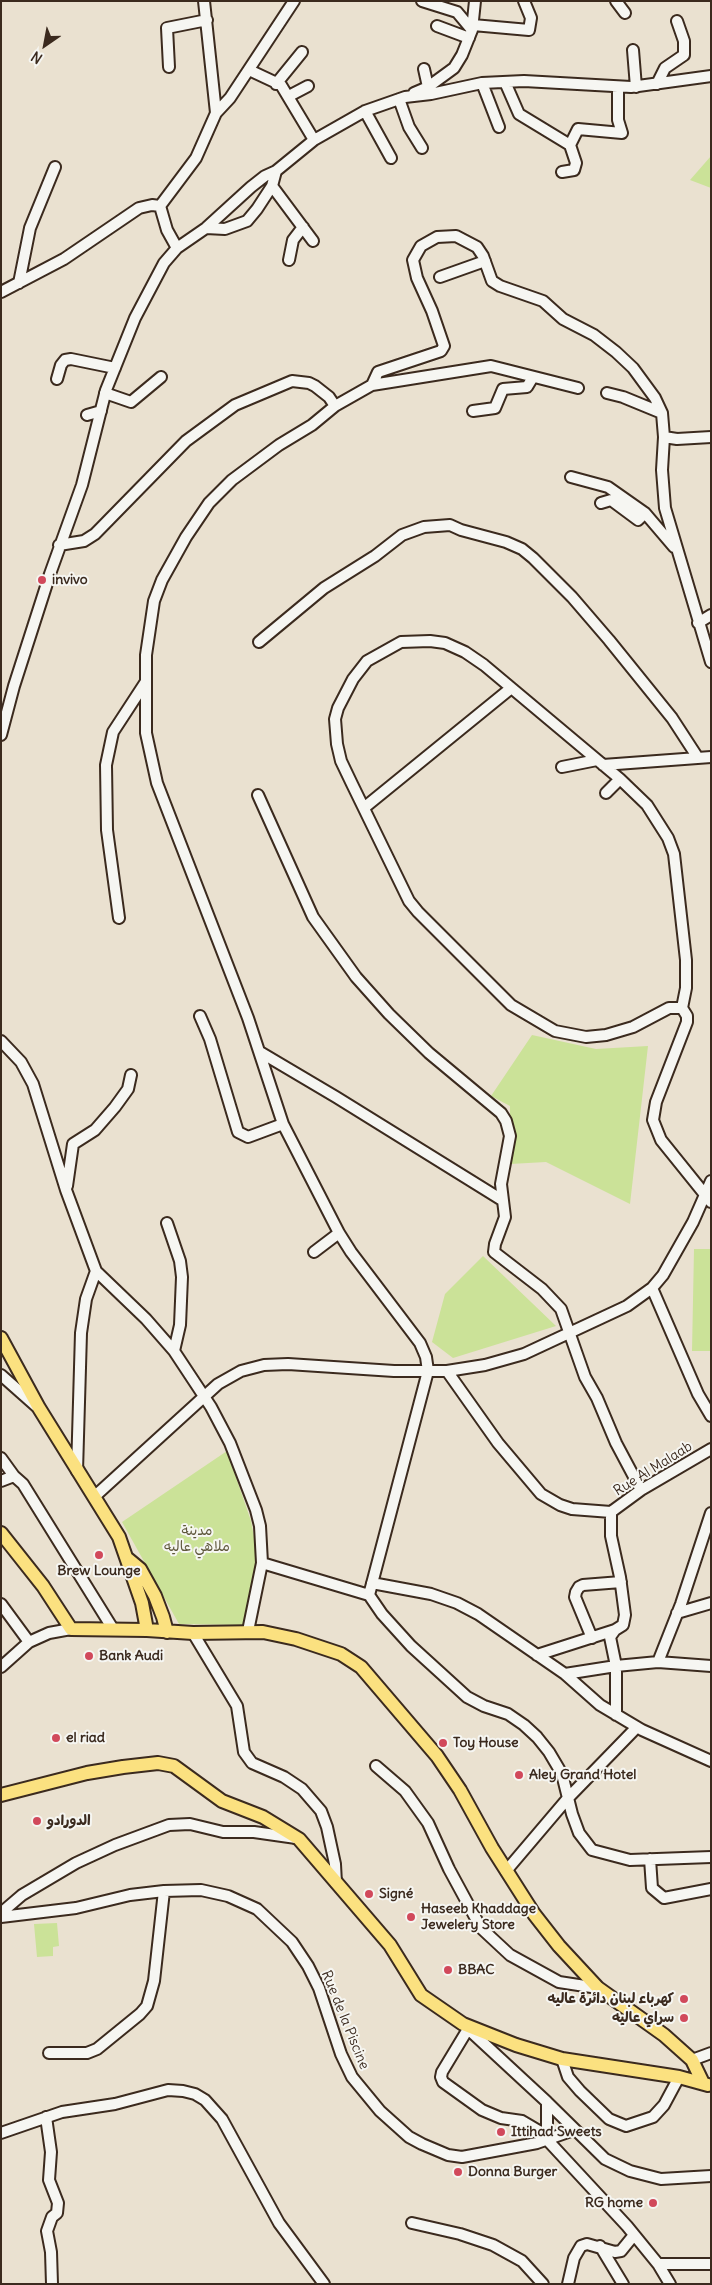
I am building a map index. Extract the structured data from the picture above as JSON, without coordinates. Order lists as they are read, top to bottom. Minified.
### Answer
{"streets":{"street":["Rue Al Malaab","Rue de la Piscine"]},"parks":["مدينة ملاهي عاليه"],"places":["invivo","Brew Lounge","Bank Audi","el riad","Toy House","Aley Grand Hotel","الدورادو","Signé","Haseeb Khaddage Jewelery Store","BBAC","كهرباء لبنان دائرة عاليه","سراي عاليه","Ittihad Sweets","Donna Burger","RG home"],"north":"bottom left"}
